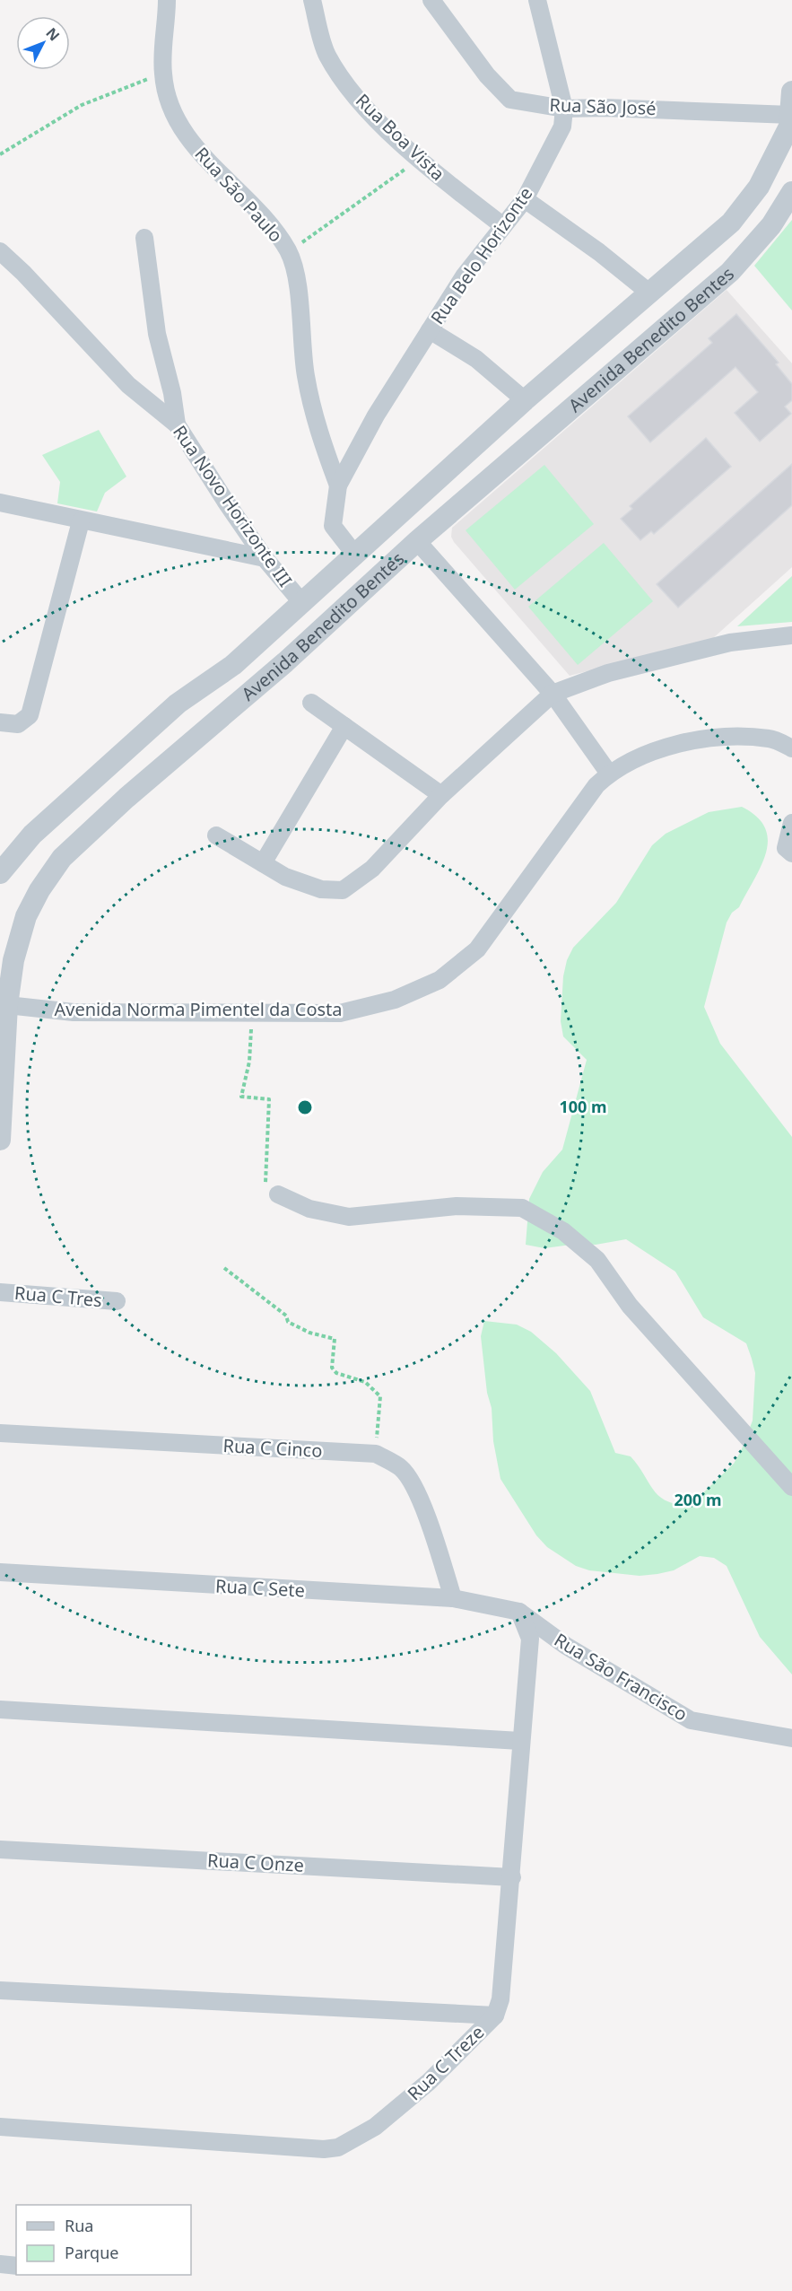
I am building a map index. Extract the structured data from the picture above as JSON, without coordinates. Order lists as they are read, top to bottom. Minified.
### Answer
{"streets":{"street":["Rua São José","Rua Boa Vista","Rua São Paulo","Rua Belo Horizonte","Avenida Benedito Bentes","Rua Novo Horizonte III","Avenida Norma Pimentel da Costa","Rua C Tres","Rua C Cinco","Rua C Sete","Rua São Francisco","Rua C Onze","Rua C Treze"]},"crossings":[["Rua São José","Rua Belo Horizonte"],["Rua São José","Avenida Benedito Bentes"],["Rua Boa Vista","Rua Belo Horizonte"],["Rua São Paulo","Rua Belo Horizonte"],["Rua Belo Horizonte","Avenida Benedito Bentes"],["Avenida Benedito Bentes","Rua Novo Horizonte III"],["Avenida Benedito Bentes","Avenida Norma Pimentel da Costa"],["Rua C Cinco","Rua C Sete"],["Rua C Sete","Rua São Francisco"],["Rua C Sete","Rua C Treze"],["Rua São Francisco","Rua C Treze"],["Rua C Onze","Rua C Treze"]],"legend":["Rua","Parque"],"north":"top right","rings":["100 m","200 m"]}
